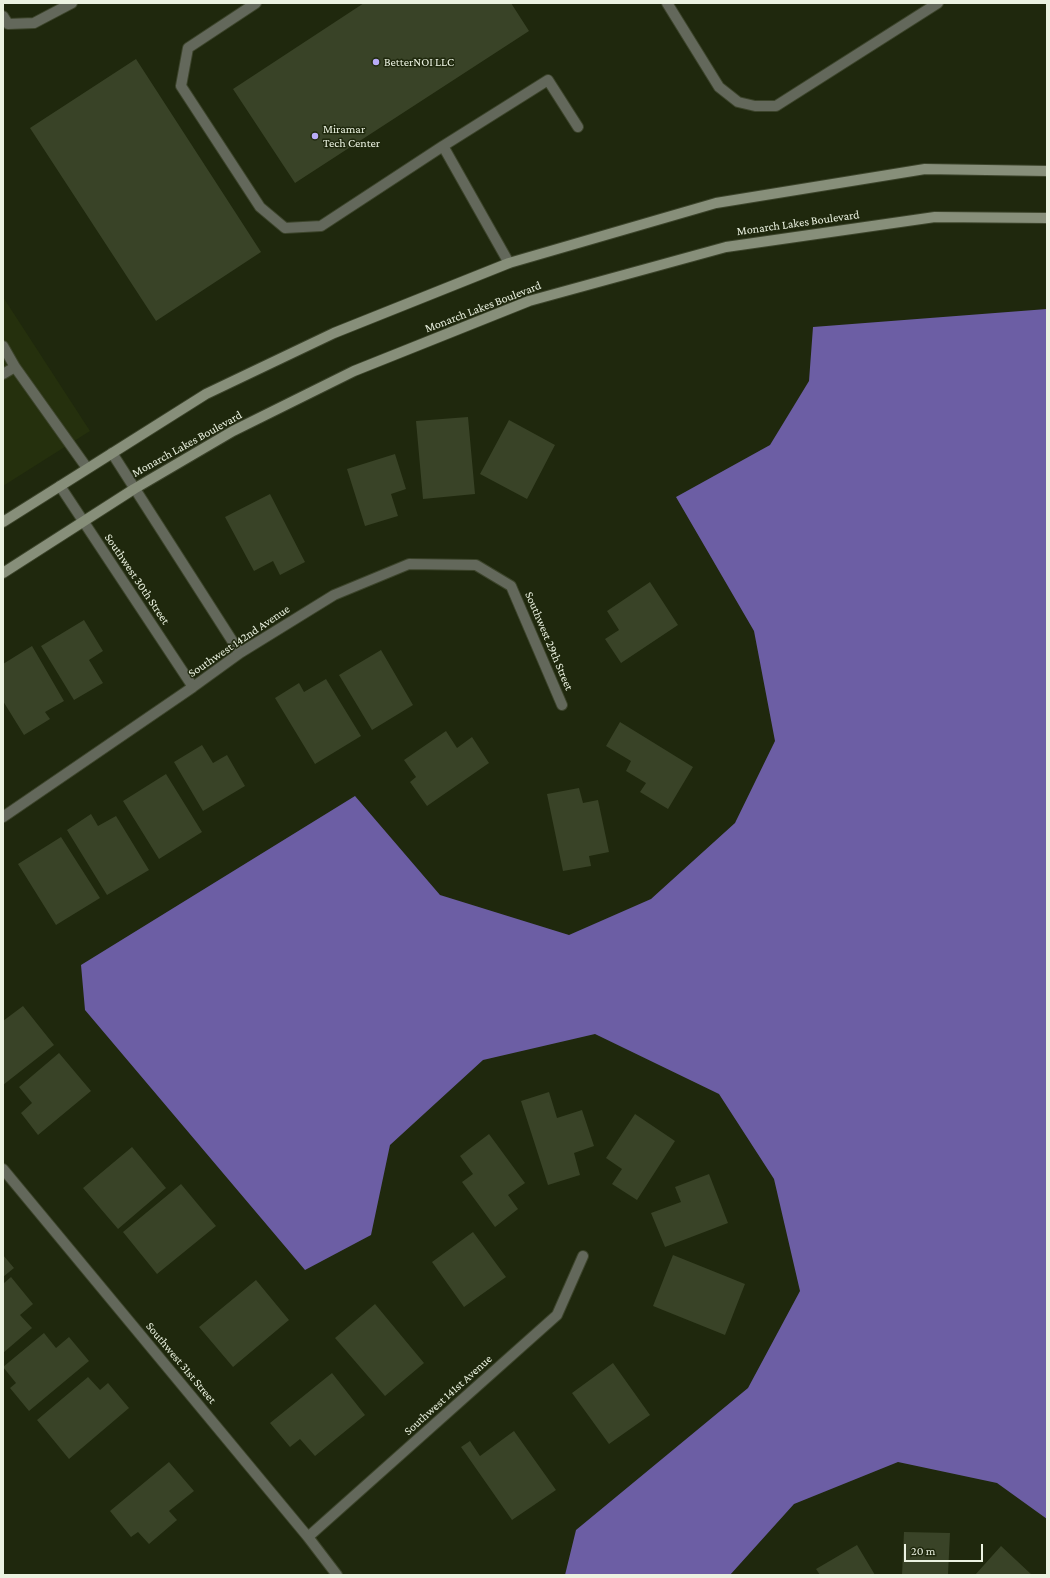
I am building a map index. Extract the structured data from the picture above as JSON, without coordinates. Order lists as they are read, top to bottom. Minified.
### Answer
{"streets":{"street":["Monarch Lakes Boulevard","Southwest 30th Street","Southwest 142nd Avenue","Southwest 29th Street","Southwest 31st Street","Southwest 141st Avenue"]},"crossings":[["Monarch Lakes Boulevard","Southwest 30th Street"],["Southwest 30th Street","Southwest 142nd Avenue"],["Southwest 142nd Avenue","Southwest 29th Street"],["Southwest 31st Street","Southwest 141st Avenue"]],"places":["BetterNOI LLC","Miramar Tech Center"],"scale_bar":"20 m"}
